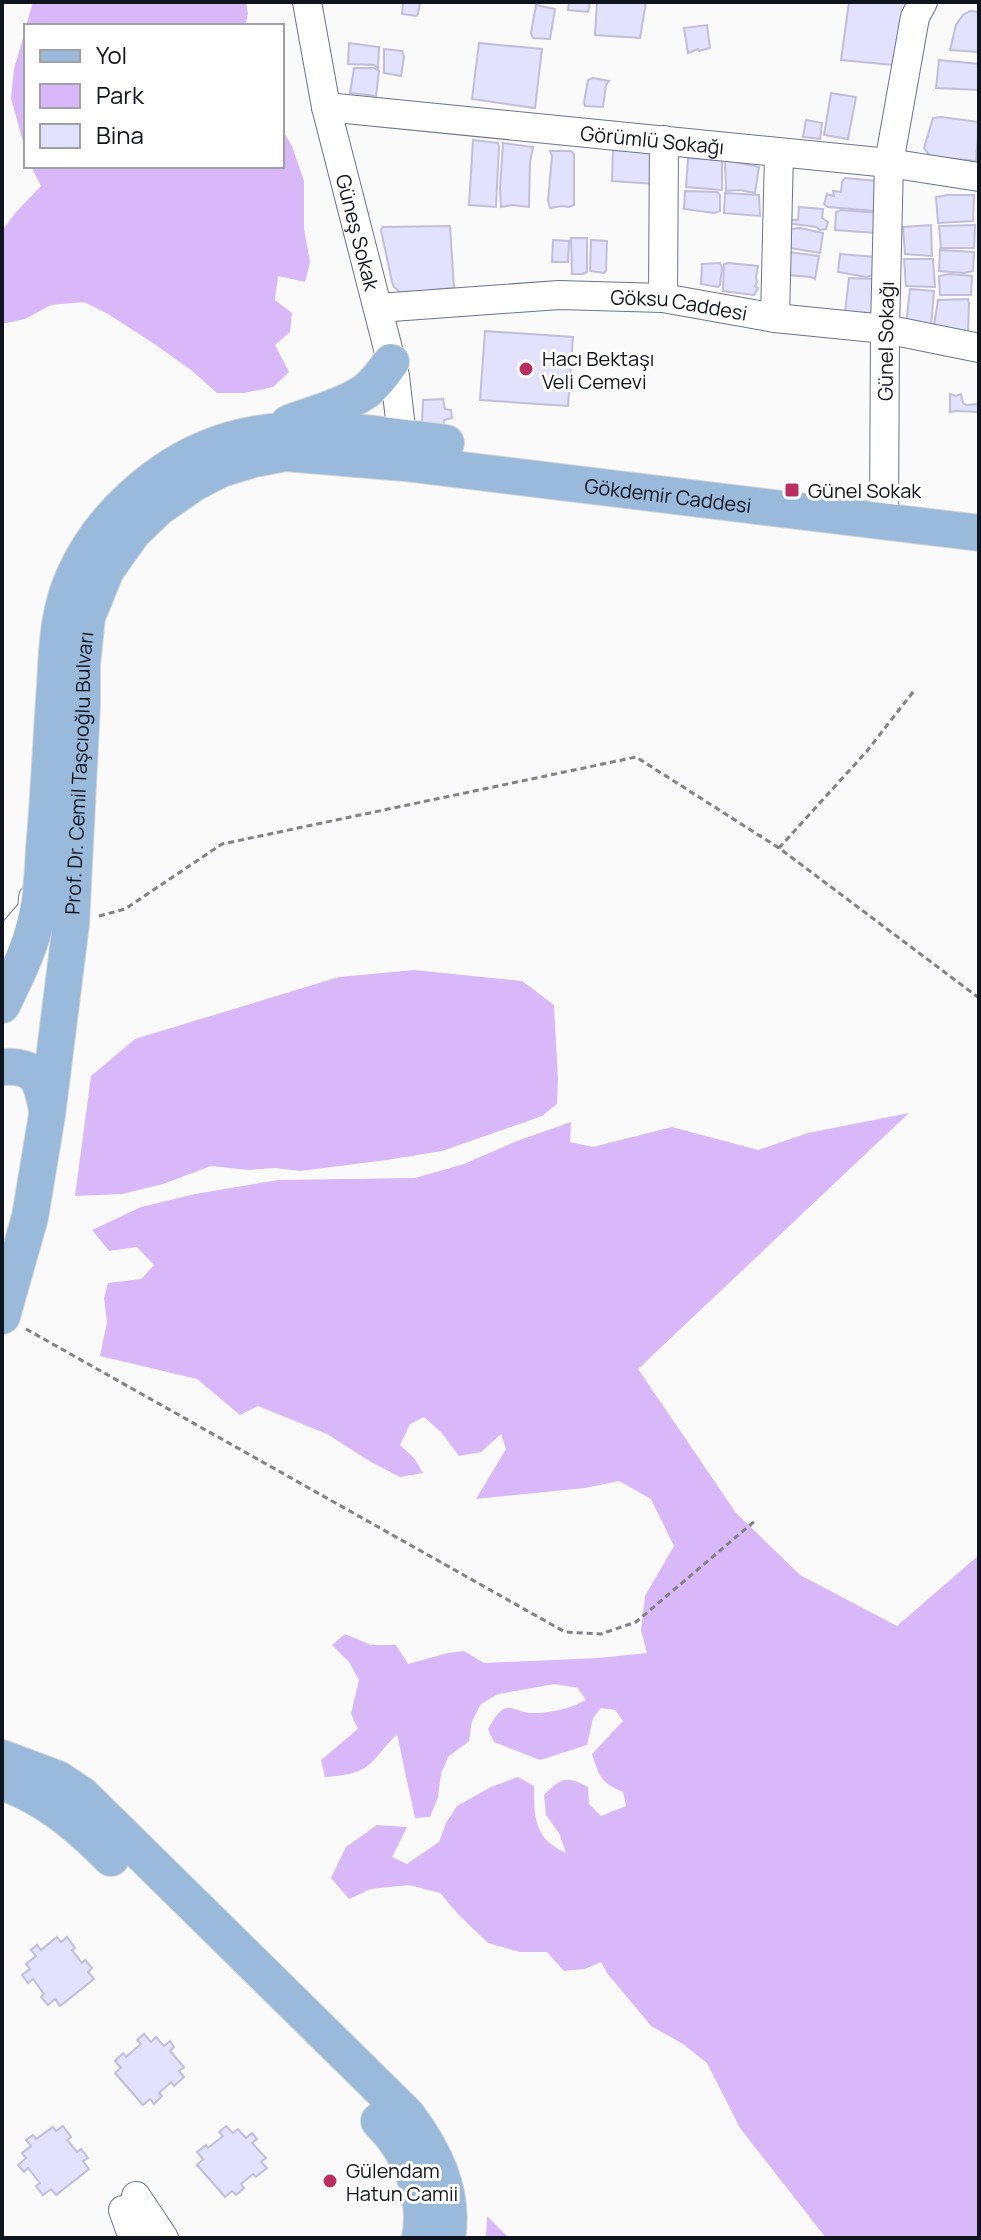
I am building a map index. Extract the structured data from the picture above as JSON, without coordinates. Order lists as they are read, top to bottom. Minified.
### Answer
{"streets":{"main road":["Gökdemir Caddesi","Prof. Dr. Cemil Taşcıoğlu Bulvarı"],"street":["Görümlü Sokağı","Güneş Sokak","Göksu Caddesi","Günel Sokağı"]},"crossings":[["Görümlü Sokağı","Güneş Sokak"],["Görümlü Sokağı","Günel Sokağı"],["Güneş Sokak","Göksu Caddesi"],["Güneş Sokak","Gökdemir Caddesi"],["Güneş Sokak","Prof. Dr. Cemil Taşcıoğlu Bulvarı"],["Göksu Caddesi","Günel Sokağı"],["Günel Sokağı","Gökdemir Caddesi"],["Gökdemir Caddesi","Prof. Dr. Cemil Taşcıoğlu Bulvarı"]],"places":{"other":["Hacı Bektaşı Veli Cemevi","Gülendam Hatun Camii"],"transit":["Günel Sokak"]},"legend":["Yol","Park","Bina"]}
